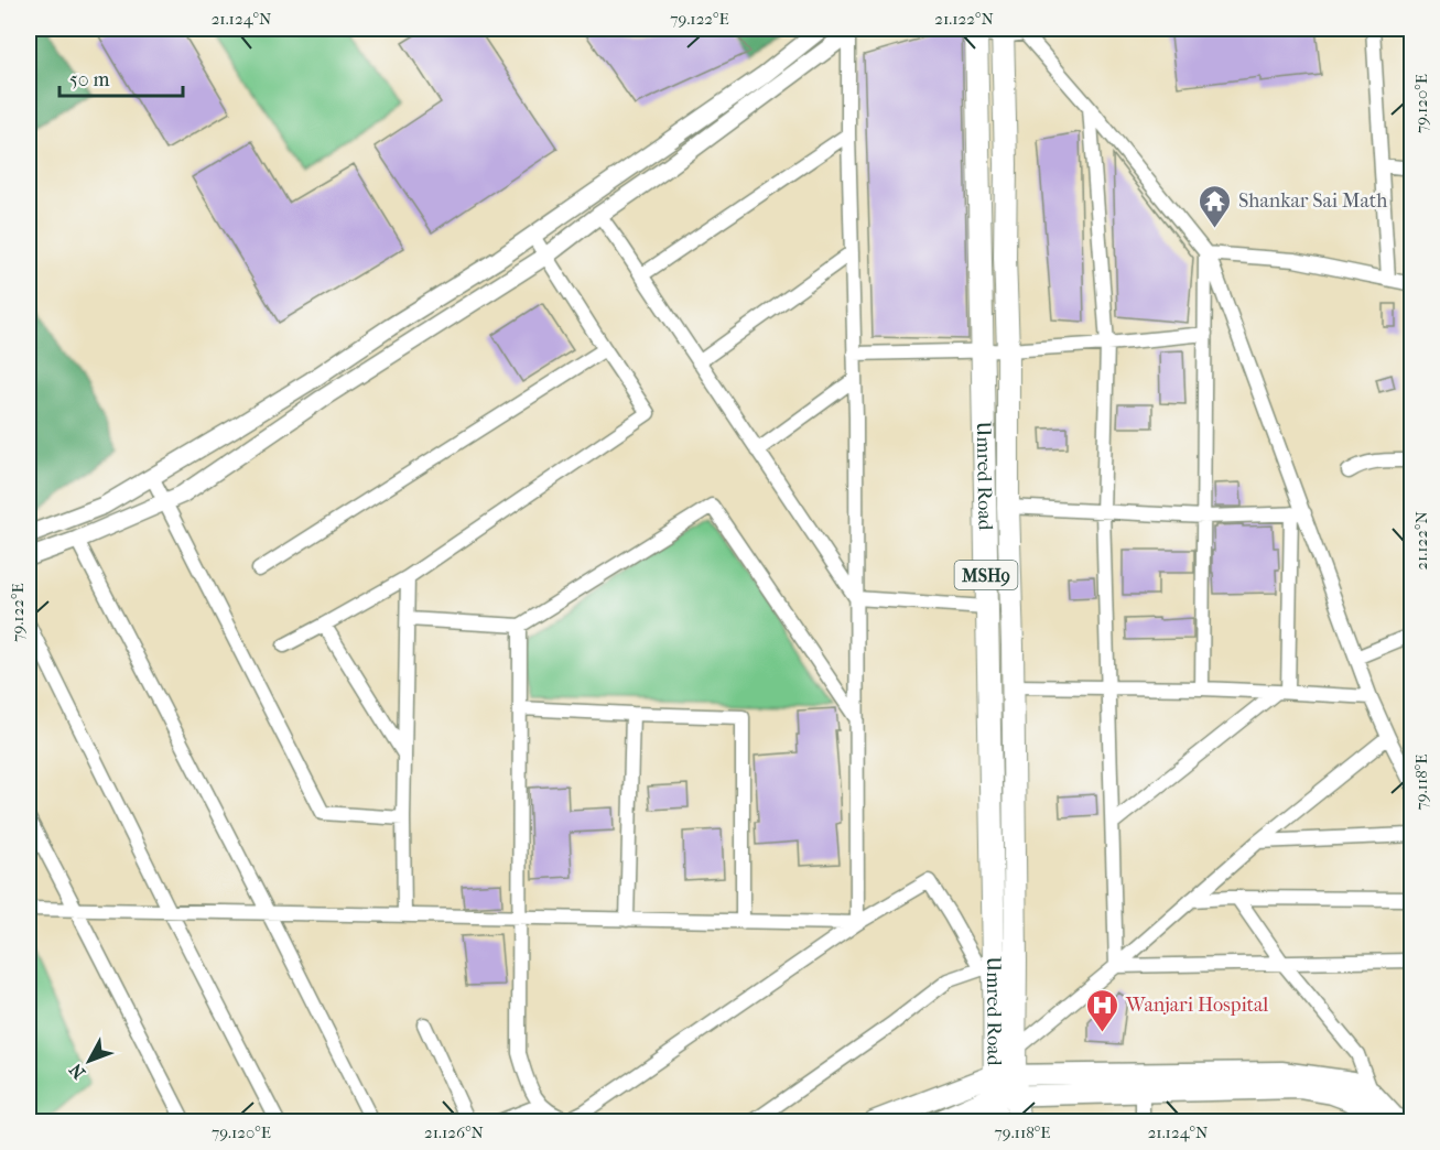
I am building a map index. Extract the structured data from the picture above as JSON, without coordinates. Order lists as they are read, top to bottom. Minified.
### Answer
{"streets":{"main road":["Umred Road","MSH9"]},"places":{"temple":["Shankar Sai Math"],"hospital":["Wanjari Hospital"]},"scale_bar":"50 m","north":"bottom left","coordinates":["21.124°N","79.122°E","21.122°N","79.120°E","79.118°E","21.126°N"]}
